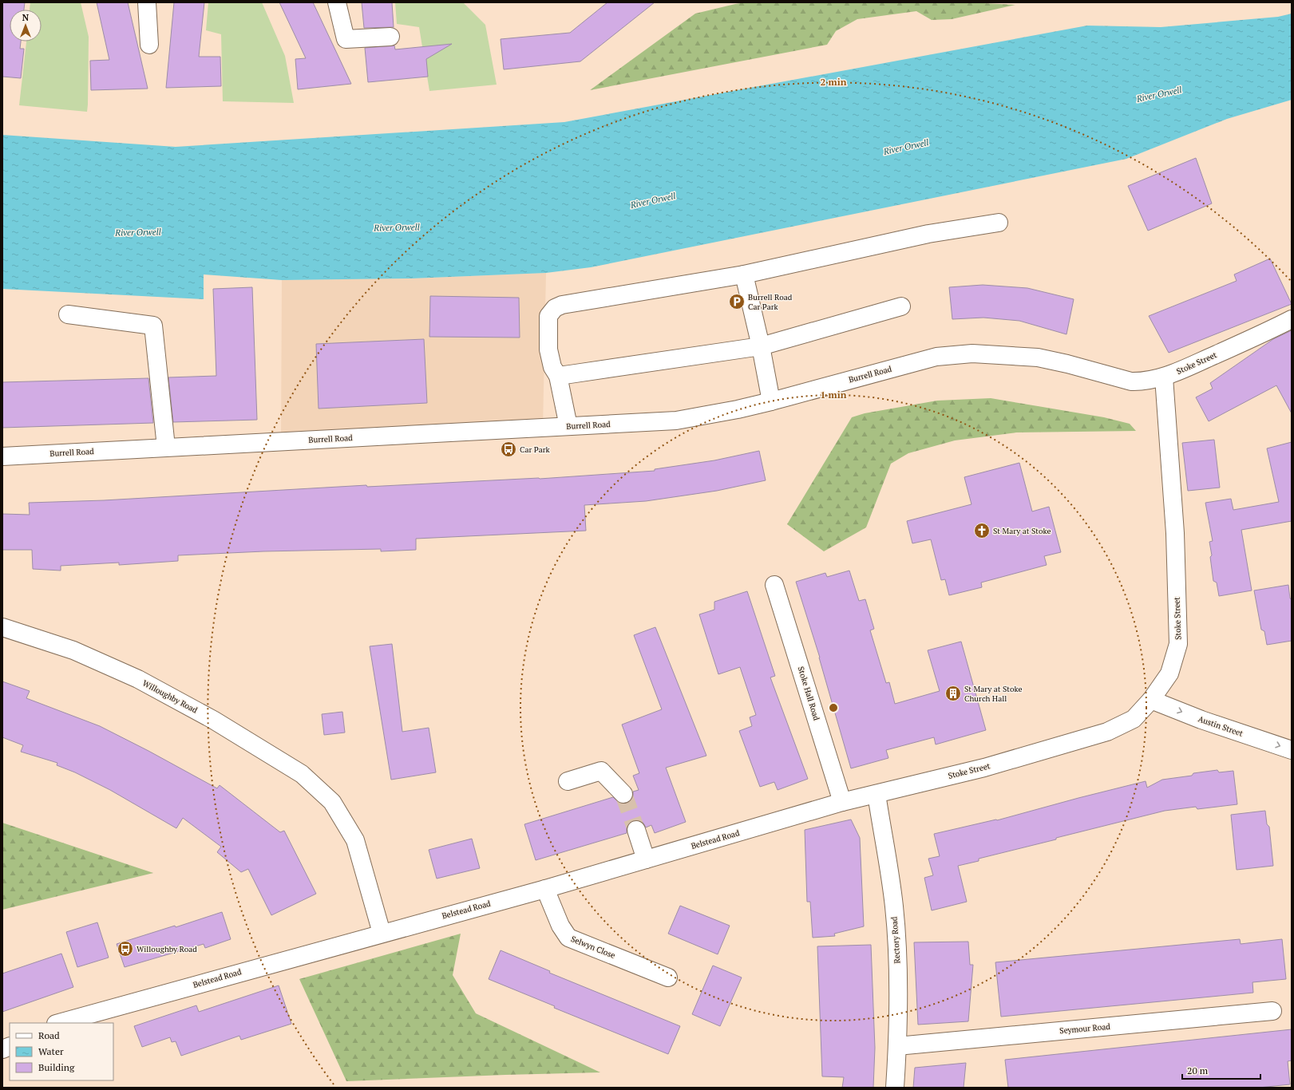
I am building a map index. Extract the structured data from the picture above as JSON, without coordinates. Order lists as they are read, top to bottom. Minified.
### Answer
{"streets":{"street":["Stoke Street","Burrell Road","Stoke Hall Road","Willoughby Road","Austin Street","Belstead Road","Rectory Road","Selwyn Close","Seymour Road"]},"crossings":[["Stoke Street","Burrell Road"],["Stoke Street","Austin Street"],["Stoke Street","Belstead Road"],["Stoke Street","Rectory Road"],["Stoke Hall Road","Belstead Road"],["Willoughby Road","Belstead Road"],["Belstead Road","Rectory Road"],["Belstead Road","Selwyn Close"],["Rectory Road","Seymour Road"]],"one_way":["Austin Street"],"water":["River Orwell"],"places":{"parking":["Burrell Road Car Park"],"bus stop":["Car Park","Willoughby Road"],"church":["St Mary at Stoke"],"building":["St Mary at Stoke Church Hall"]},"legend":["Road","Water","Building"],"scale_bar":"20 m","north":"top","rings":["2 min","1 min"]}
